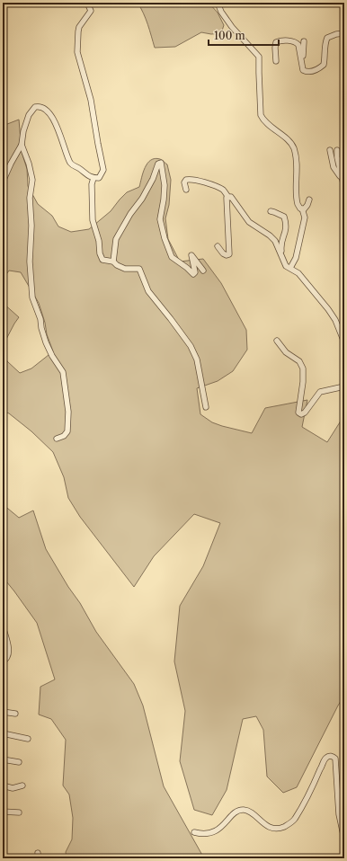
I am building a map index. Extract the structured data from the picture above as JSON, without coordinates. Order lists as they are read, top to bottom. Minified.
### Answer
{"scale_bar":"100 m"}
